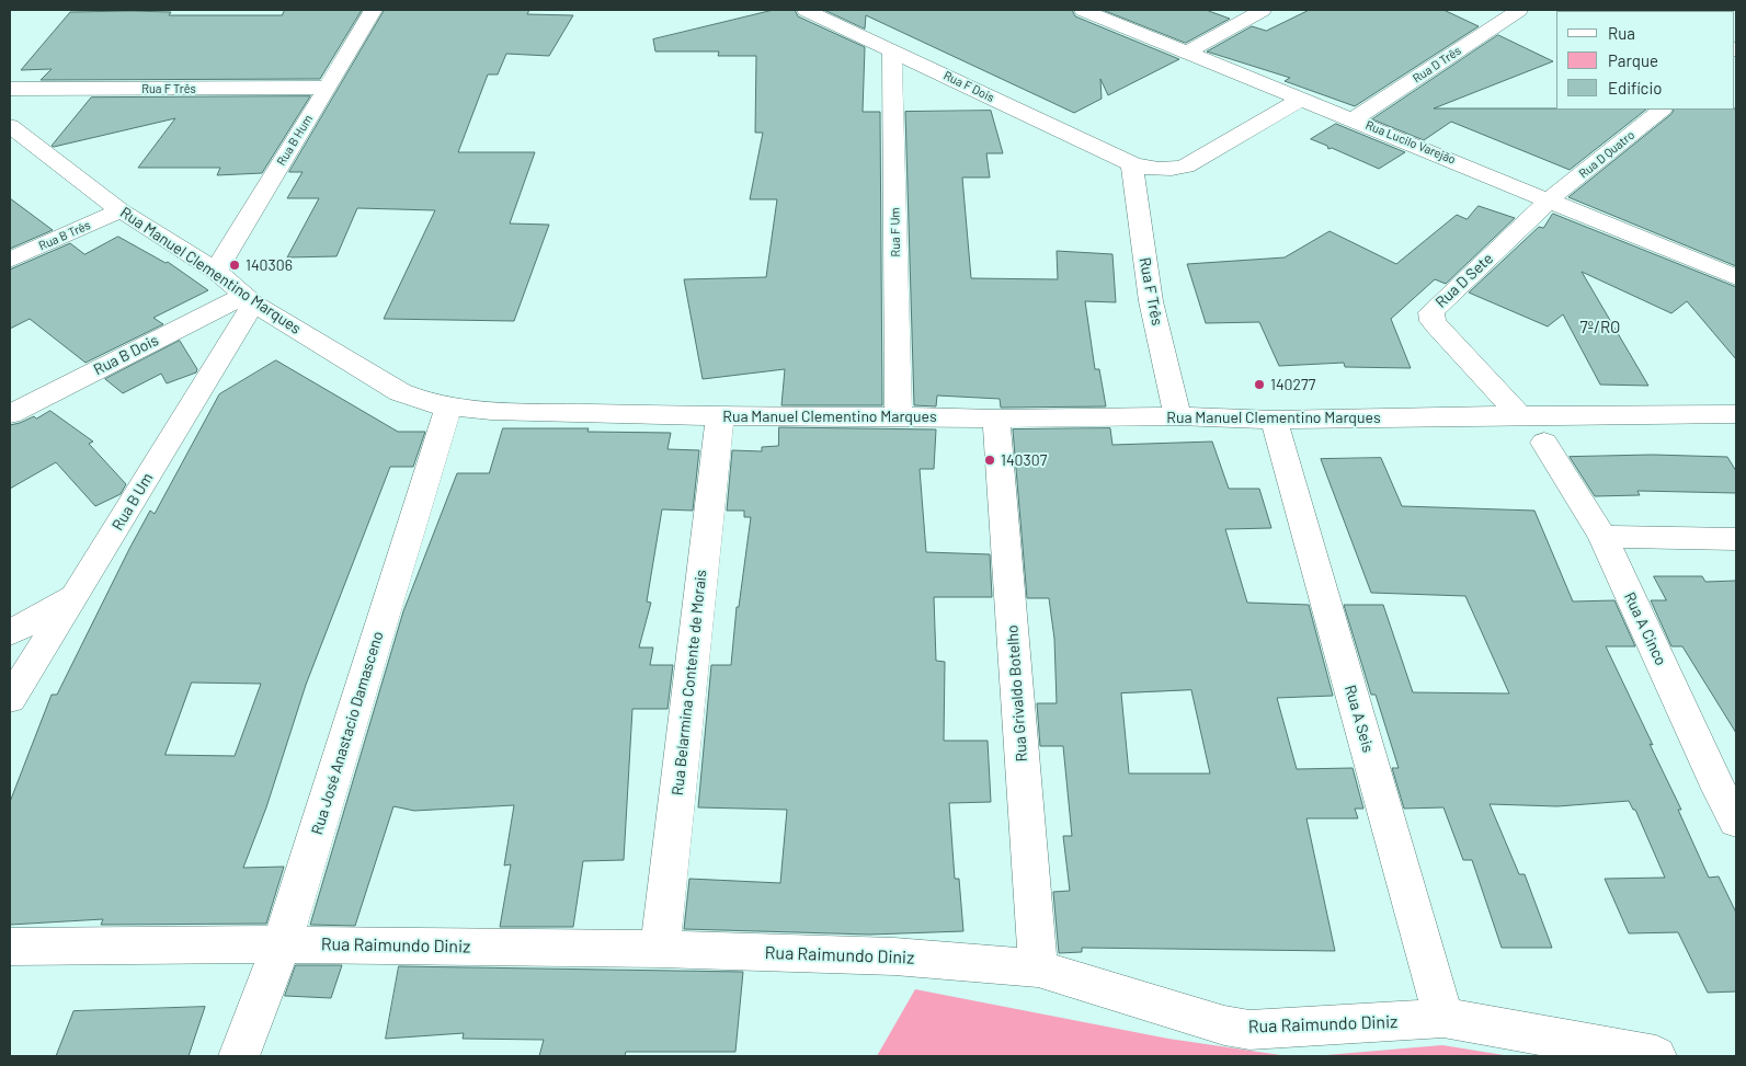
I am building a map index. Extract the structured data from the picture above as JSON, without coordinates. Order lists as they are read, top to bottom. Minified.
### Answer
{"streets":{"street":["Rua D Três","Rua F Dois","Rua F Três","Rua B Hum","Rua Lucilo Varejão","Rua D Quatro","Rua F Um","Rua B Três","Rua Manuel Clementino Marques","Rua D Sete","Rua B Dois","Rua B Um","Rua A Cinco","Rua Belarmina Contente de Morais","Rua Grivaldo Botelho","Rua A Seis","Rua José Anastacio Damasceno","Rua Raimundo Diniz"]},"crossings":[["Rua D Três","Rua Lucilo Varejão"],["Rua F Dois","Rua F Três"],["Rua F Dois","Rua Lucilo Varejão"],["Rua F Dois","Rua F Um"],["Rua F Três","Rua B Hum"],["Rua F Três","Rua Manuel Clementino Marques"],["Rua B Hum","Rua Manuel Clementino Marques"],["Rua Lucilo Varejão","Rua D Quatro"],["Rua Lucilo Varejão","Rua D Sete"],["Rua D Quatro","Rua D Sete"],["Rua F Um","Rua Manuel Clementino Marques"],["Rua B Três","Rua Manuel Clementino Marques"],["Rua Manuel Clementino Marques","Rua D Sete"],["Rua Manuel Clementino Marques","Rua B Dois"],["Rua Manuel Clementino Marques","Rua B Um"],["Rua Manuel Clementino Marques","Rua Belarmina Contente de Morais"],["Rua Manuel Clementino Marques","Rua Grivaldo Botelho"],["Rua Manuel Clementino Marques","Rua A Seis"],["Rua Manuel Clementino Marques","Rua José Anastacio Damasceno"],["Rua B Dois","Rua B Um"],["Rua Belarmina Contente de Morais","Rua Raimundo Diniz"],["Rua Grivaldo Botelho","Rua Raimundo Diniz"],["Rua A Seis","Rua Raimundo Diniz"],["Rua José Anastacio Damasceno","Rua Raimundo Diniz"]],"districts":["7º/RO"],"places":["140306","140277","140307"],"legend":["Rua","Parque","Edifício"]}
